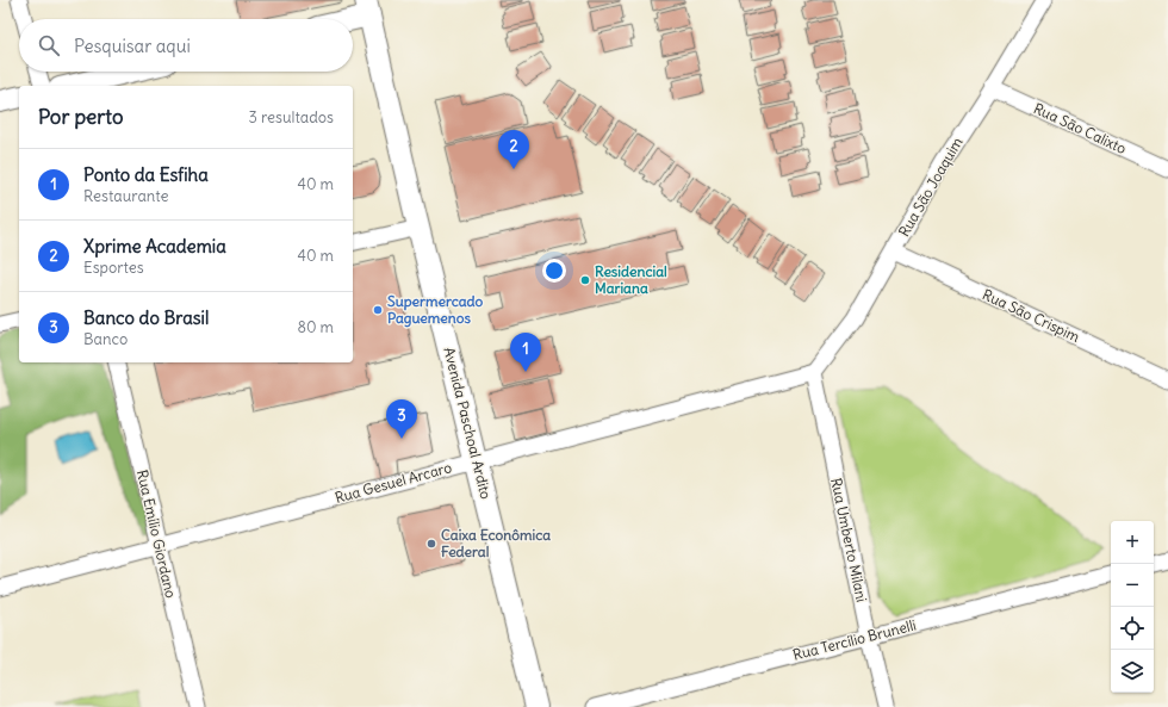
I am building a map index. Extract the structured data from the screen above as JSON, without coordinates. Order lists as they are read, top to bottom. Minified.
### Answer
{"streets":{"main road":["Avenida Paschoal Ardito"],"street":["Rua São Calixto","Rua São Joaquim","Rua São Crispim","Rua Gesuel Arcaro","Rua Emílio Giordano","Rua Umberto Milani","Rua Tercílio Brunelli"]},"crossings":[["Rua São Calixto","Rua São Joaquim"],["Rua São Joaquim","Rua São Crispim"],["Rua São Joaquim","Rua Gesuel Arcaro"],["Rua São Joaquim","Rua Umberto Milani"],["Avenida Paschoal Ardito","Rua Gesuel Arcaro"],["Rua Gesuel Arcaro","Rua Emílio Giordano"],["Rua Gesuel Arcaro","Rua Umberto Milani"],["Rua Umberto Milani","Rua Tercílio Brunelli"]],"places":["Residencial Mariana","Supermercado Paguemenos","Caixa Econômica Federal"],"page":{"search":"Pesquisar aqui","heading":["Por perto","3 resultados"],"pins":["2","1","3"],"list":[{"mark":"1","name":"Ponto da Esfiha","note":"Restaurante","value":"40 m"},{"mark":"2","name":"Xprime Academia","note":"Esportes","value":"40 m"},{"mark":"3","name":"Banco do Brasil","note":"Banco","value":"80 m"}],"map_buttons":["+","−"]}}
